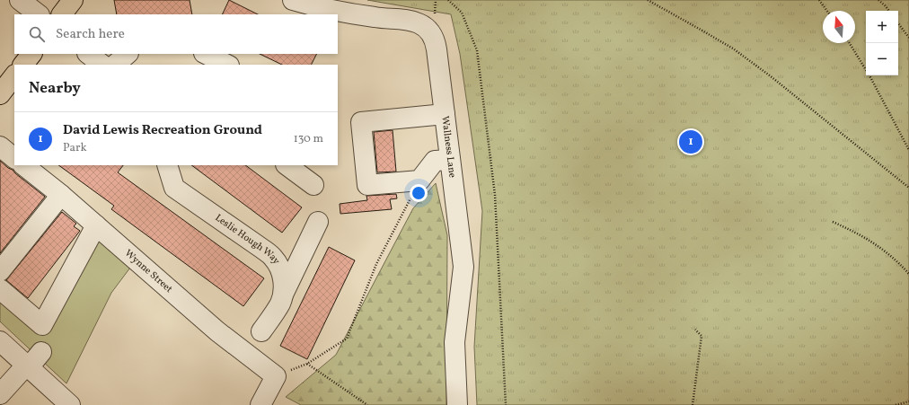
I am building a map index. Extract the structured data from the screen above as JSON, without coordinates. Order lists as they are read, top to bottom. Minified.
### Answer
{"streets":{"street":["Wallness Lane","Leslie Hough Way","Wynne Street"]},"north":"top","page":{"map_buttons":["+","−"],"search":"Search here","heading":"Nearby","list":[{"mark":"1","name":"David Lewis Recreation Ground","note":"Park","value":"130 m"}],"pins":"1"}}
